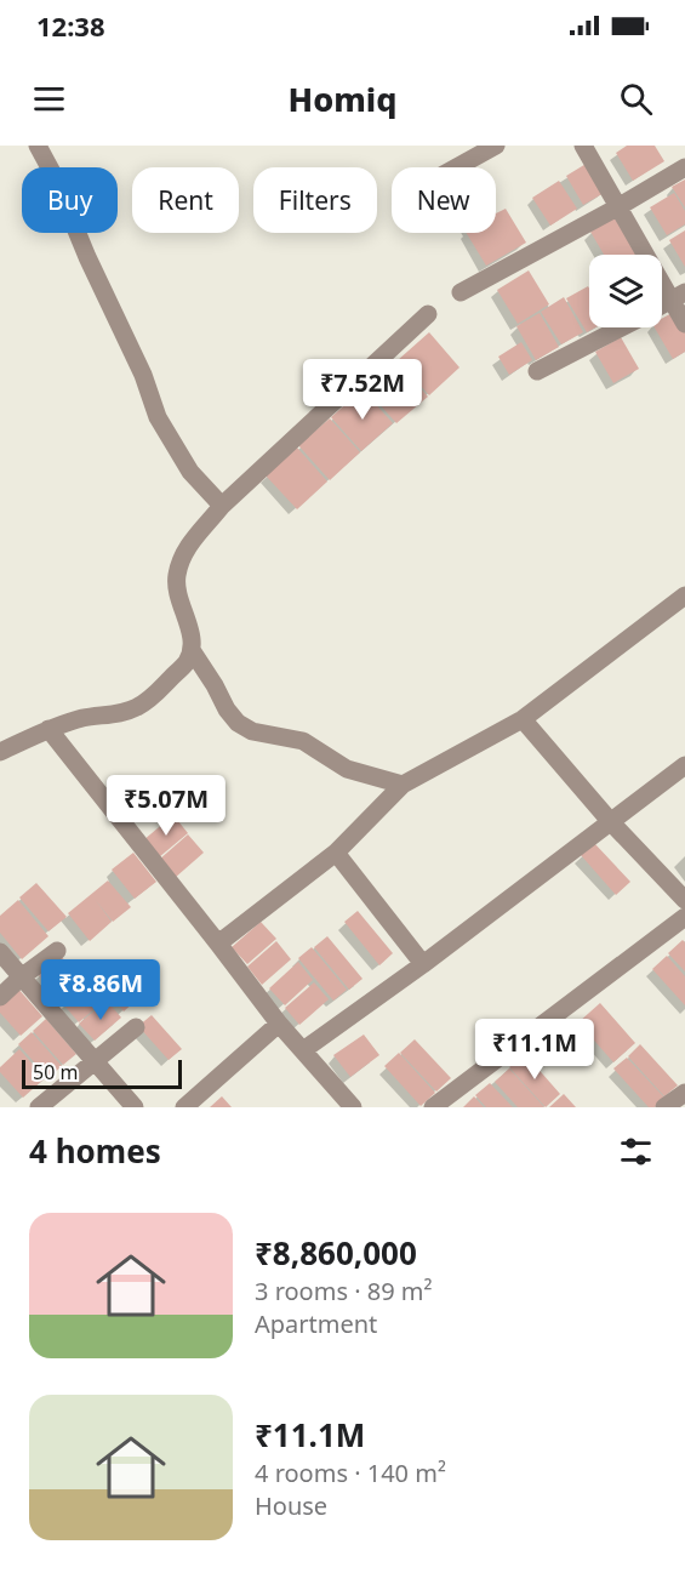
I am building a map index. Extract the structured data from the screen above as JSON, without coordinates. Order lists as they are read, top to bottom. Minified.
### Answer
{"scale_bar":"50 m","page":{"status":"12:38","header":"Homiq","chip":["Buy","Rent","Filters","New"],"price":["₹7.52M","₹5.07M","₹8.86M","₹11.1M"],"scale":"50 m","heading":"4 homes","list":[{"name":"₹8,860,000","note":"3 rooms · 89 m² · Apartment"},{"name":"₹11.1M","note":"4 rooms · 140 m² · House"}]}}
